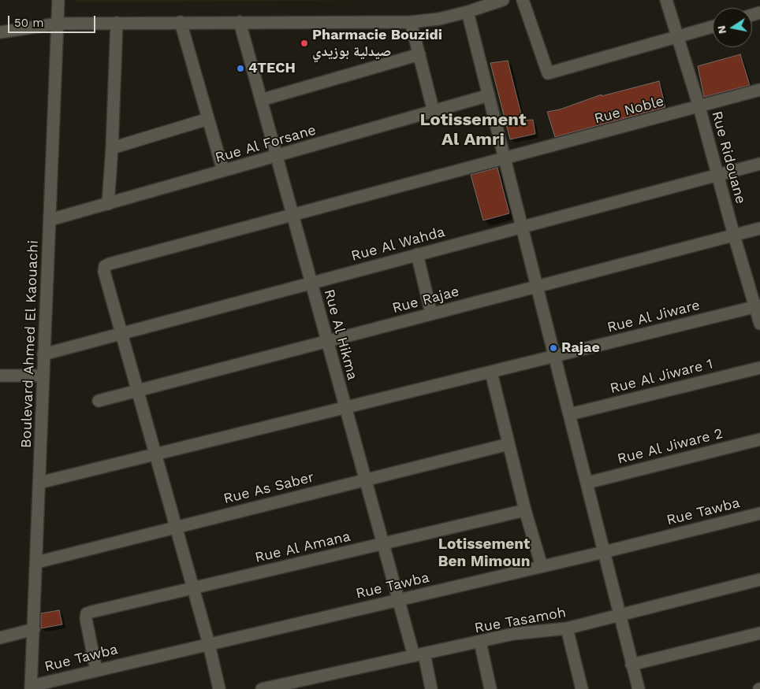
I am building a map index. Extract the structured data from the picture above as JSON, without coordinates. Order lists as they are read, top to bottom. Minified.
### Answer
{"streets":{"street":["Rue Noble","Rue Al Forsane","Rue Ridouane","Rue Al Wahda","Rue Rajae","Rue Al Jiware","Rue Al Hikma","Boulevard Ahmed El Kaouachi","Rue Al Jiware 1","Rue Al Jiware 2","Rue As Saber","Rue Tawba","Rue Al Amana","Rue Tasamoh"]},"crossings":[["Rue Noble","Rue Ridouane"],["Rue Noble","Rue Al Wahda"],["Rue Noble","Rue Rajae"],["Rue Noble","Rue Al Jiware"],["Rue Noble","Rue Al Hikma"],["Rue Noble","Rue As Saber"],["Rue Noble","Rue Tawba"],["Rue Noble","Rue Al Amana"],["Rue Al Forsane","Rue Al Hikma"],["Rue Al Forsane","Boulevard Ahmed El Kaouachi"],["Rue Ridouane","Rue Al Wahda"],["Rue Ridouane","Rue Rajae"],["Rue Ridouane","Rue Al Jiware"],["Rue Al Wahda","Rue Al Hikma"],["Rue Al Wahda","Boulevard Ahmed El Kaouachi"],["Rue Rajae","Rue Al Hikma"],["Rue Al Jiware","Rue Al Hikma"],["Rue Al Jiware","Boulevard Ahmed El Kaouachi"],["Rue Al Hikma","Rue As Saber"],["Rue Al Hikma","Rue Tawba"],["Rue Al Hikma","Rue Al Amana"],["Rue Al Hikma","Rue Tasamoh"],["Boulevard Ahmed El Kaouachi","Rue As Saber"],["Boulevard Ahmed El Kaouachi","Rue Tawba"],["Rue Tawba","Rue Al Amana"]],"districts":["Lotissement Al Amri","Lotissement Ben Mimoun"],"places":["Pharmacie Bouzidi صيدلية بوزيدي","4TECH","Rajae"],"scale_bar":"50 m","north":"left"}
